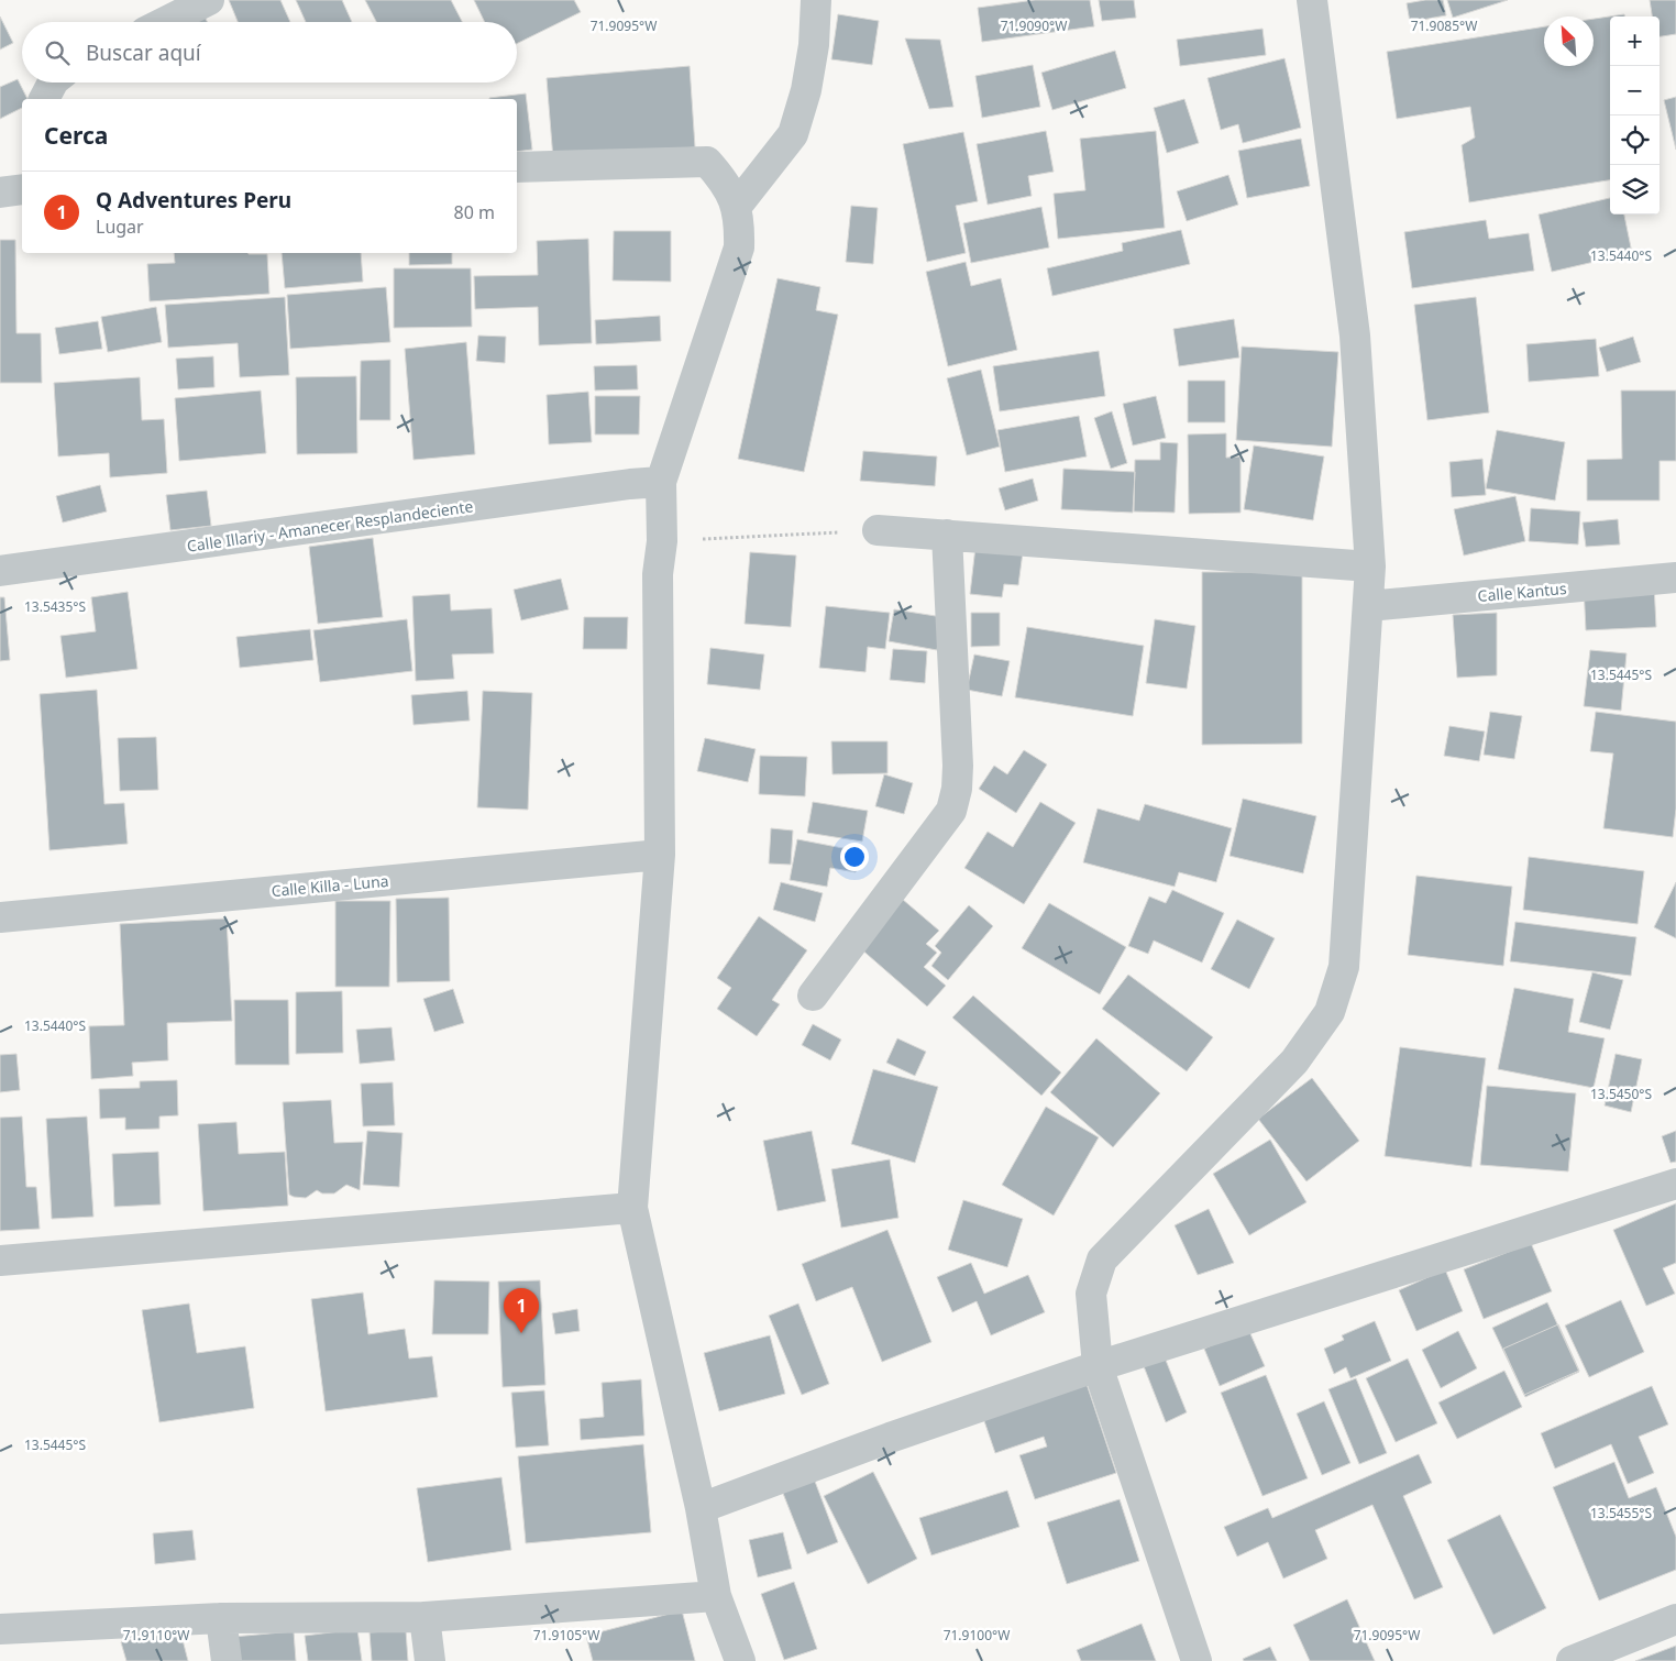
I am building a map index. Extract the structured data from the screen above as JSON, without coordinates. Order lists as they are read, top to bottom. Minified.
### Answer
{"streets":{"street":["Calle Illariy - Amanecer Resplandeciente","Calle Kantus","Calle Killa - Luna"]},"north":"top left","page":{"map_buttons":["+","−"],"search":"Buscar aquí","heading":"Cerca","list":[{"mark":"1","name":"Q Adventures Peru","note":"Lugar","value":"80 m"}],"pins":"1"},"coordinates":["71.9095°W","71.9090°W","71.9085°W","13.5440°S","13.5435°S","13.5445°S","13.5450°S","13.5455°S","71.9110°W","71.9105°W","71.9100°W"]}
